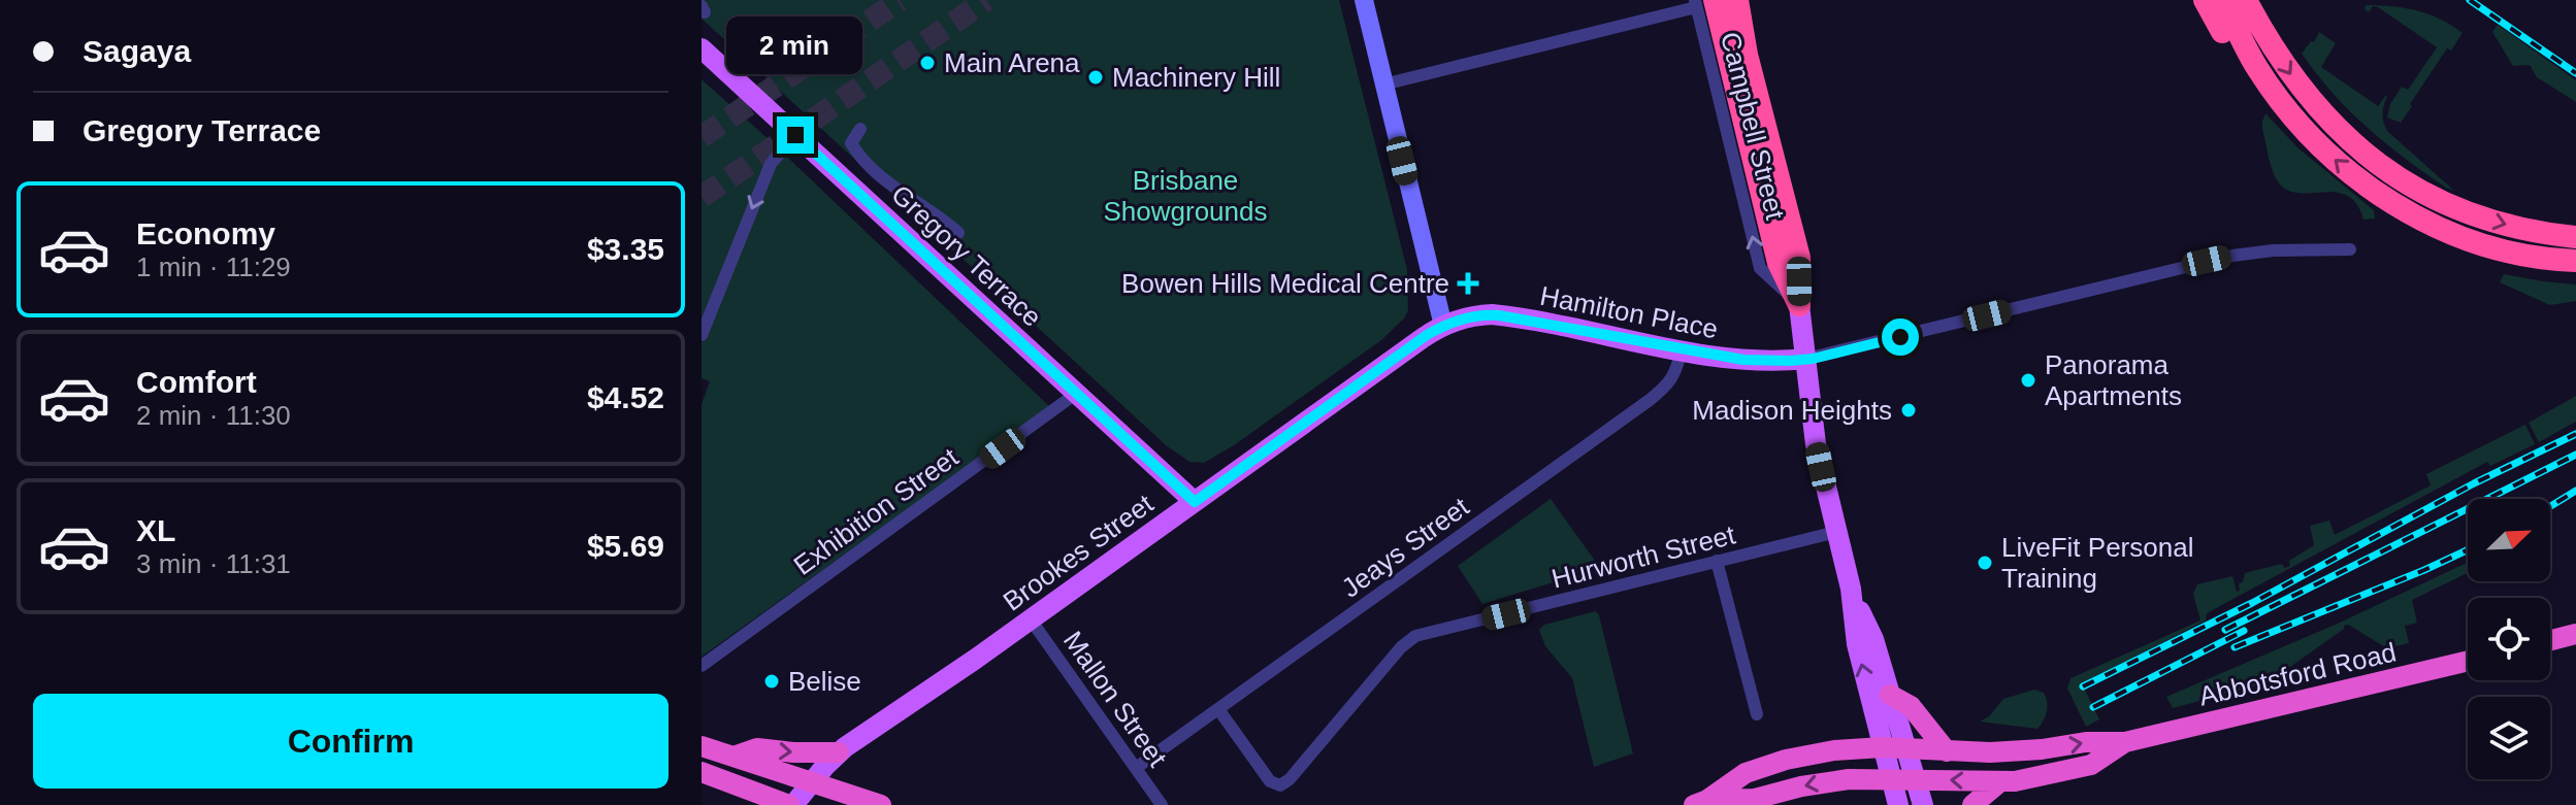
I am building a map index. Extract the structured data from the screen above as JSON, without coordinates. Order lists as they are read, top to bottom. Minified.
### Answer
{"streets":{"highway":["Abbotsford Road"],"main road":["Gregory Terrace","Hamilton Place","Brookes Street"],"street":["Campbell Street","Exhibition Street","Jeays Street","Hurworth Street","Mallon Street"]},"crossings":[["Gregory Terrace","Exhibition Street"],["Gregory Terrace","Brookes Street"],["Hamilton Place","Jeays Street"],["Hamilton Place","Brookes Street"],["Jeays Street","Hurworth Street"],["Jeays Street","Mallon Street"],["Brookes Street","Mallon Street"]],"one_way":["Campbell Street"],"parks":["Brisbane Showgrounds"],"places":{"other":["Main Arena","Machinery Hill","Panorama Apartments","Madison Heights","LiveFit Personal Training","Belise"],"health":["Bowen Hills Medical Centre"]},"north":"top right","page":{"banner":["Sagaya","Gregory Terrace"],"bubble":"2 min","list":[{"name":"Economy","note":"1 min · 11:29","value":"$3.35"},{"name":"Comfort","note":"2 min · 11:30","value":"$4.52"},{"name":"XL","note":"3 min · 11:31","value":"$5.69"}],"buttons":"Confirm"}}
